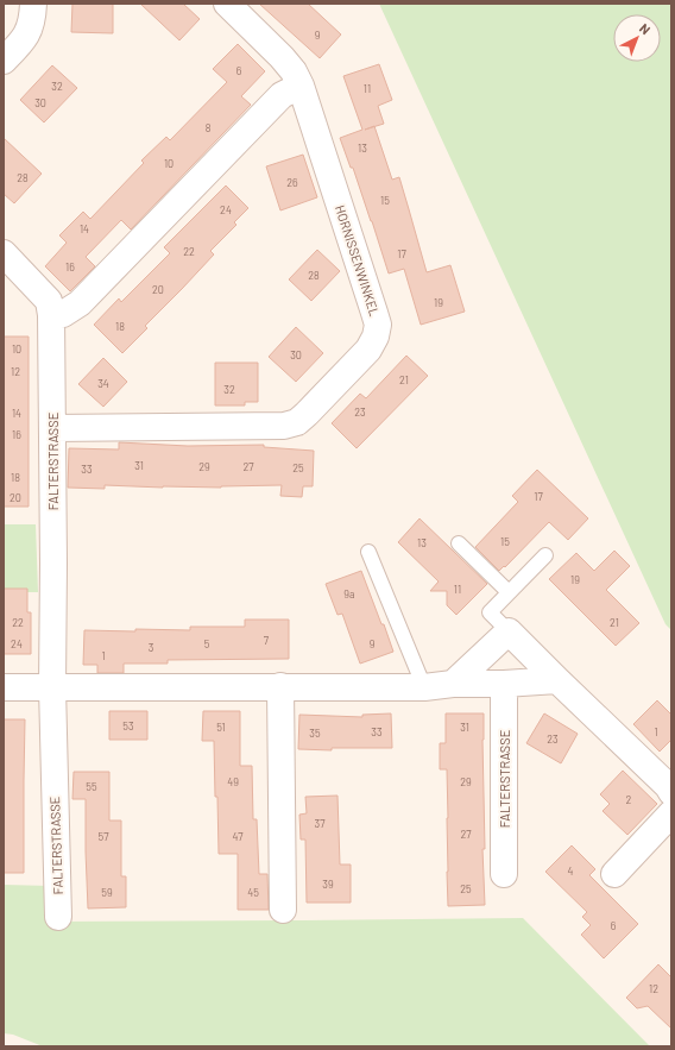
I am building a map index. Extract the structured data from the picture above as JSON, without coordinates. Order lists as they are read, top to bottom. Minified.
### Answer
{"streets":{"street":["HORNISSENWINKEL","FALTERSTRASSE"]},"crossings":[["HORNISSENWINKEL","FALTERSTRASSE"]],"house_numbers":["9","6","32","11","30","8","13","10","28","26","15","24","14","22","17","16","28","20","19","18","10","30","12","21","34","32","23","14","16","31","29","27","25","33","18","17","20","15","13","19","11","9a","22","21","7","24","5","9","3","1","53","51","31","33","1","35","23","49","29","55","2","37","27","57","47","4","39","25","59","45","6","12"],"north":"top right"}
